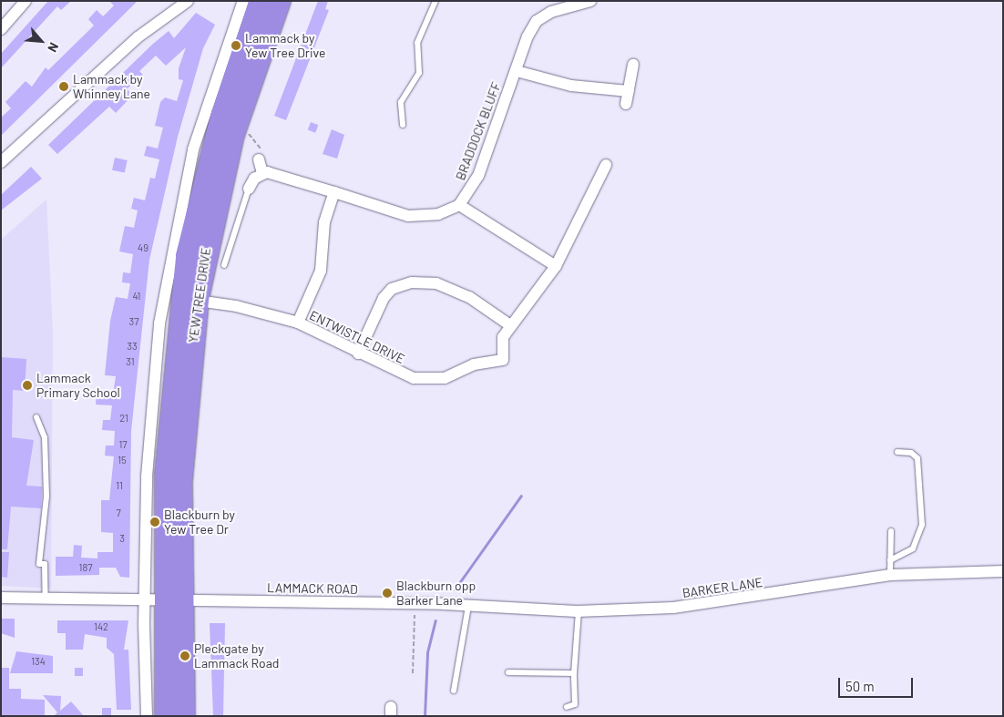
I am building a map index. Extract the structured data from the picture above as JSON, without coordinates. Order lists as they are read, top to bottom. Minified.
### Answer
{"streets":{"highway":["YEW TREE DRIVE"],"street":["BRADDOCK BLUFF","ENTWISTLE DRIVE","BARKER LANE","LAMMACK ROAD"]},"crossings":[["YEW TREE DRIVE","ENTWISTLE DRIVE"],["YEW TREE DRIVE","LAMMACK ROAD"],["BARKER LANE","LAMMACK ROAD"]],"places":["Lammack by Yew Tree Drive","Lammack by Whinney Lane","Lammack Primary School","Blackburn by Yew Tree Dr","Blackburn opp Barker Lane","Pleckgate by Lammack Road"],"house_numbers":["49","41","37","33","31","21","17","15","11","7","3","187","142","134"],"scale_bar":"50 m","north":"bottom right"}
